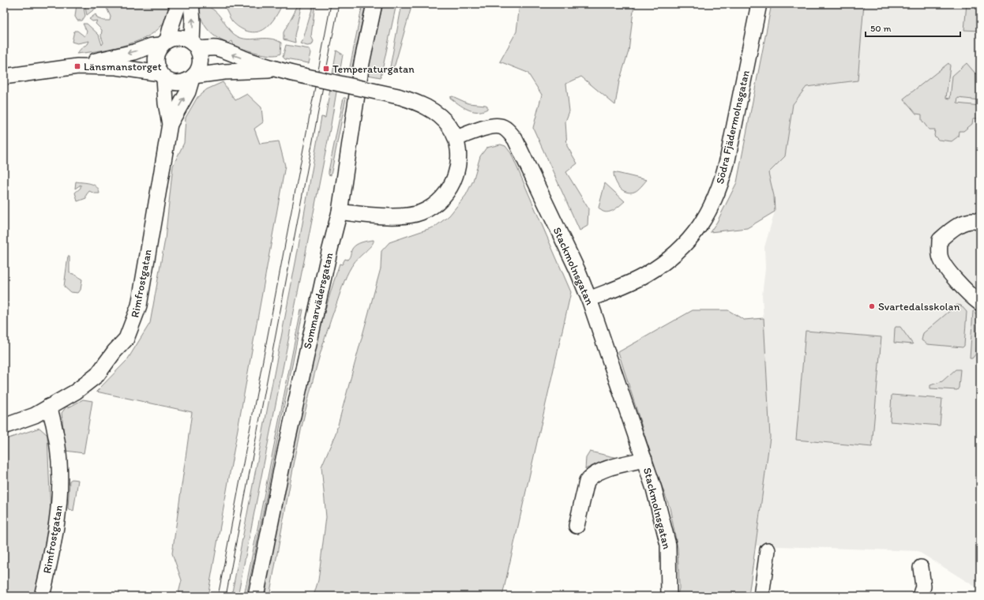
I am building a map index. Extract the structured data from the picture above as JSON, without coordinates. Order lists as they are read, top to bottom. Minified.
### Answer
{"streets":{"street":["Södra Fjädermolnsgatan","Stackmolnsgatan","Rimfrostgatan","Sommarvädersgatan"]},"crossings":[["Södra Fjädermolnsgatan","Stackmolnsgatan"]],"places":{"transit":["Länsmanstorget","Temperaturgatan"],"other":["Svartedalsskolan"]},"scale_bar":"50 m"}
